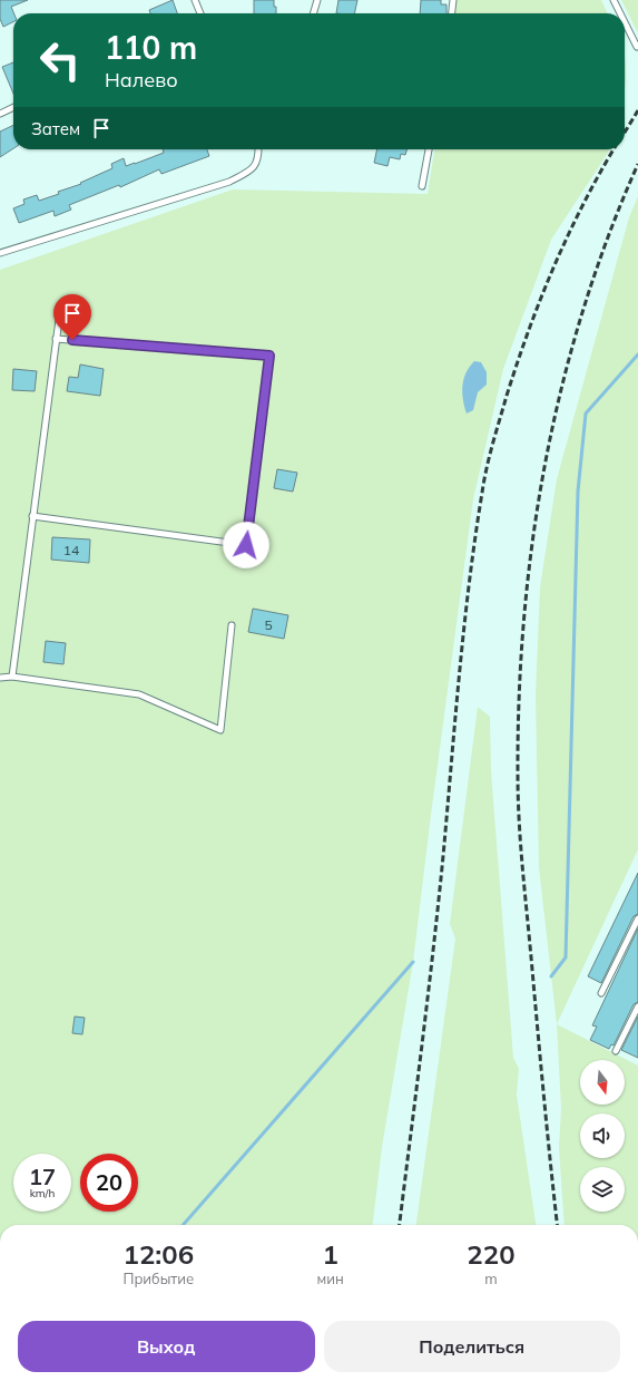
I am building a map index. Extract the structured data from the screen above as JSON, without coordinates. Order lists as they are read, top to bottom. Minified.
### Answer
{"house_numbers":["14","5"],"north":"bottom","page":{"turn":["110 m","Налево"],"then":"Затем","speed":"17 km/h","limit":"20","eta":["12:06","Прибытие","1","мин","220","m"],"buttons":["Выход","Поделиться"]}}
